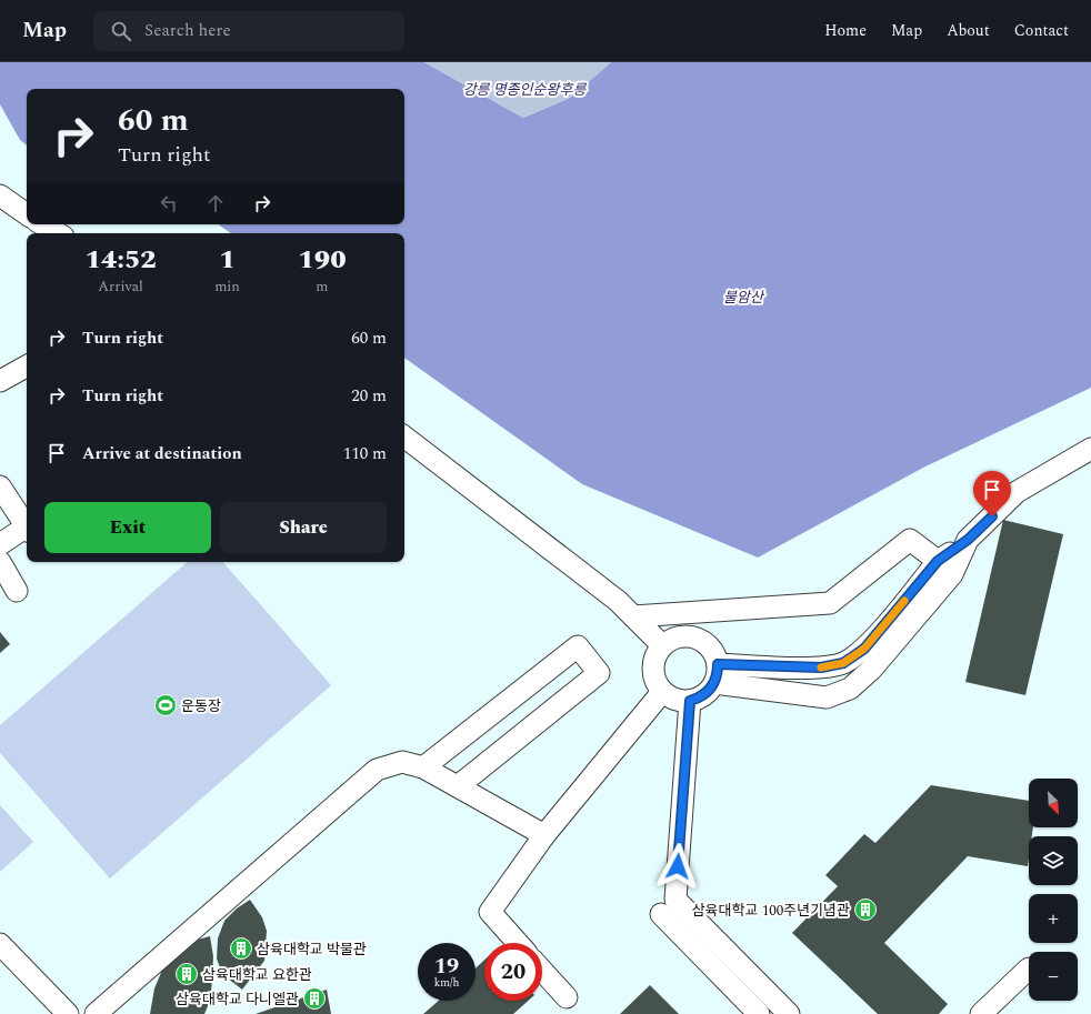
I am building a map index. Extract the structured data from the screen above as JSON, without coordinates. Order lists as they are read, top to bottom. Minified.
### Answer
{"parks":["강릉 명종인순왕후릉","불암산"],"places":{"sports":["운동장"],"building":["삼육대학교 100주년기념관","삼육대학교 박물관","삼육대학교 요한관","삼육대학교 다니엘관"]},"north":"bottom right","page":{"header":"Map","search":"Search here","nav":["Home","Map","About","Contact"],"turn":["60 m","Turn right"],"eta":["14:52","Arrival","1","min","190","m"],"list":[{"name":"Turn right","value":"60 m"},{"name":"Turn right","value":"20 m"},{"name":"Arrive at destination","value":"110 m"}],"buttons":["Exit","Share"],"map_buttons":["+","−"],"speed":"19 km/h","limit":"20"}}
